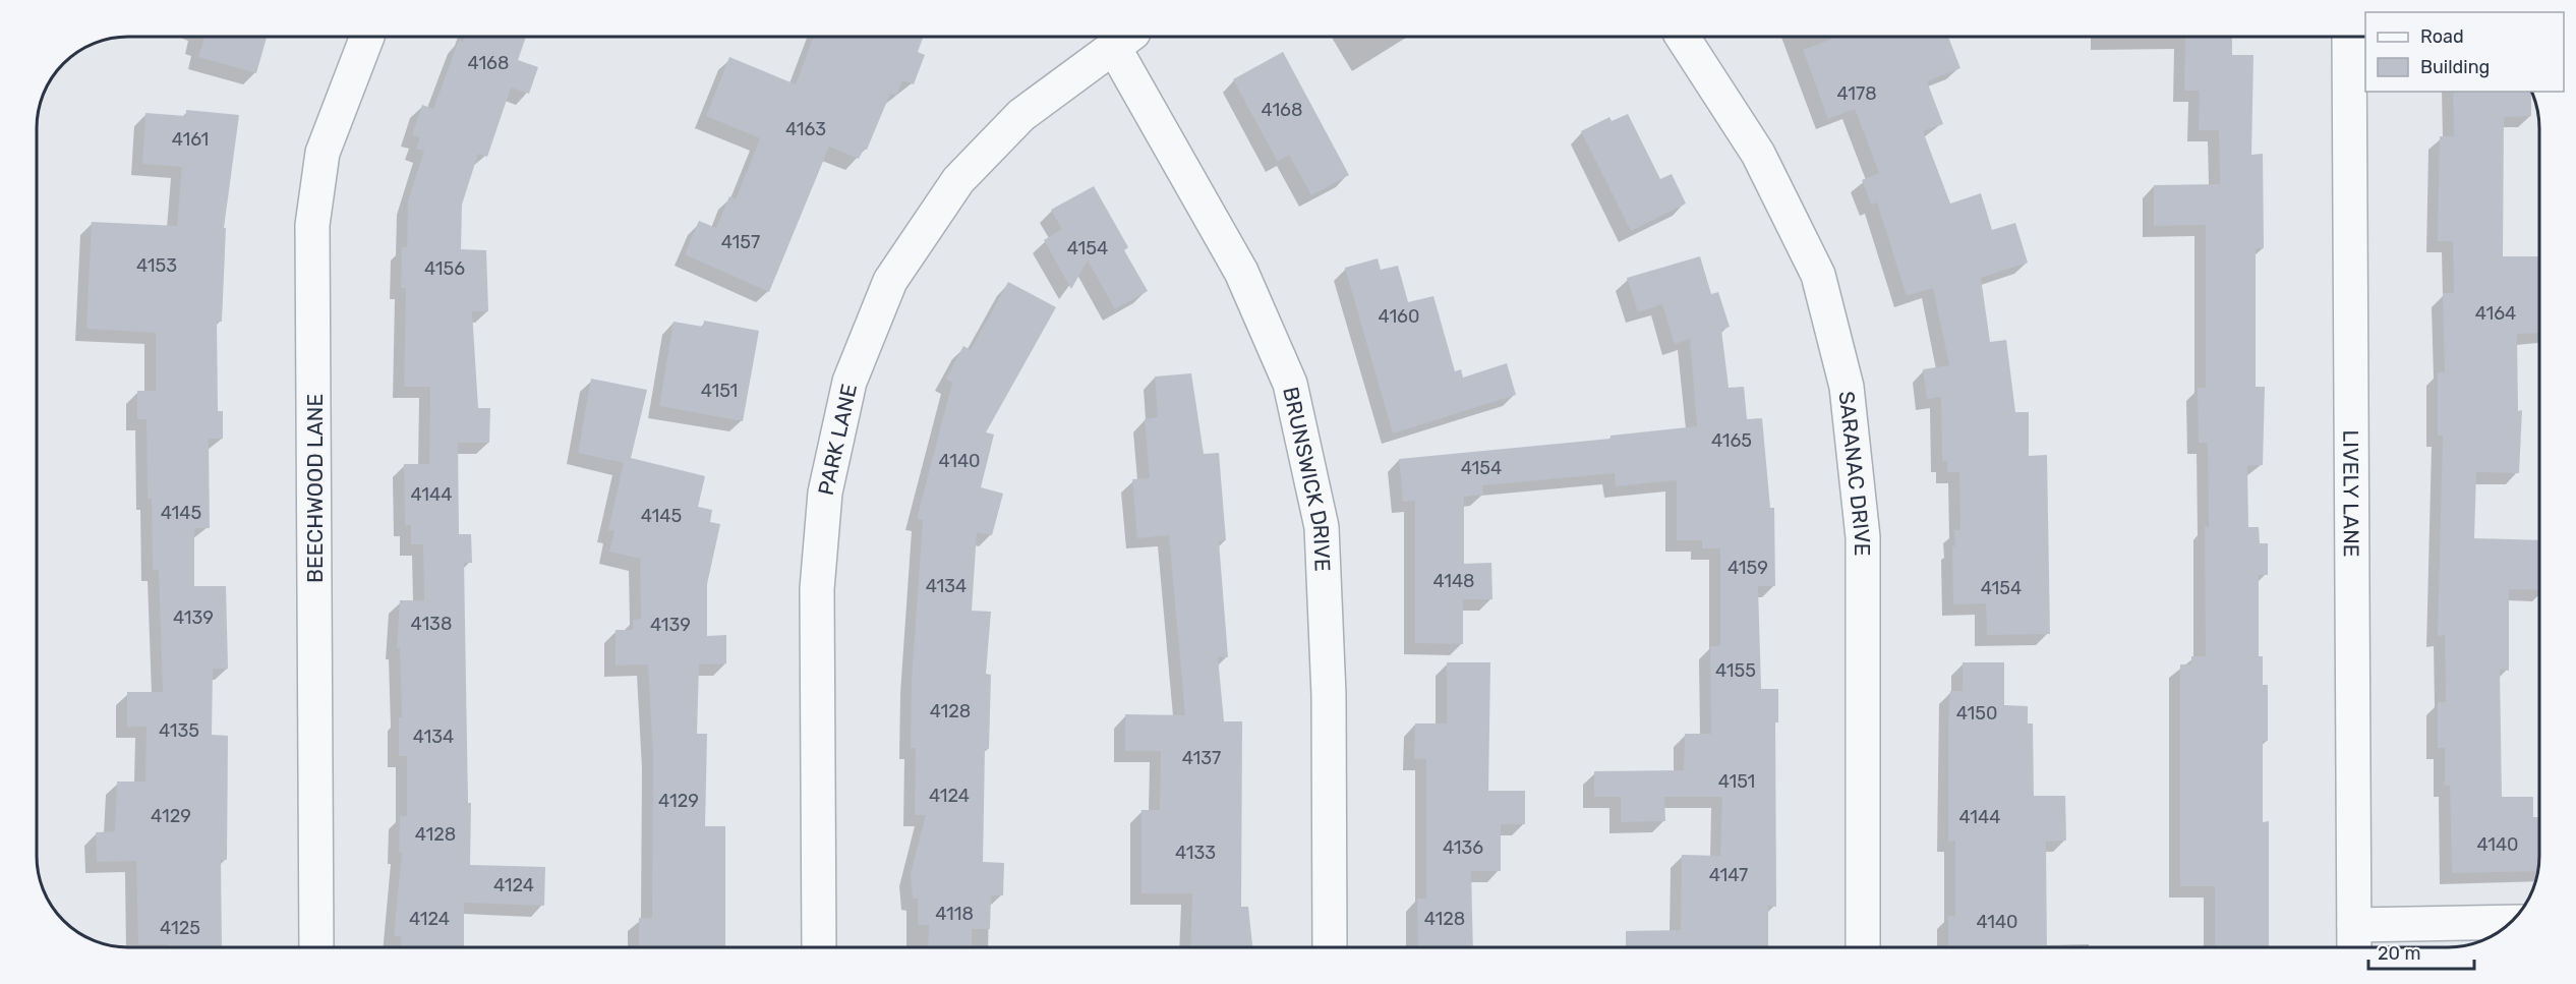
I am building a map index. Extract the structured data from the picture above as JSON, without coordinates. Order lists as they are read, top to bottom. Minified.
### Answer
{"streets":{"street":["PARK LANE","SARANAC DRIVE","BRUNSWICK DRIVE","BEECHWOOD LANE","LIVELY LANE"]},"crossings":[["PARK LANE","BRUNSWICK DRIVE"]],"house_numbers":["4168","4178","4168","4163","4161","4157","4154","4153","4156","4164","4160","4151","4165","4140","4154","4144","4145","4145","4159","4148","4134","4154","4139","4138","4139","4155","4128","4150","4135","4134","4137","4151","4124","4129","4129","4144","4128","4140","4136","4133","4147","4124","4118","4124","4128","4140","4125"],"legend":["Road","Building"],"scale_bar":"20 m"}
